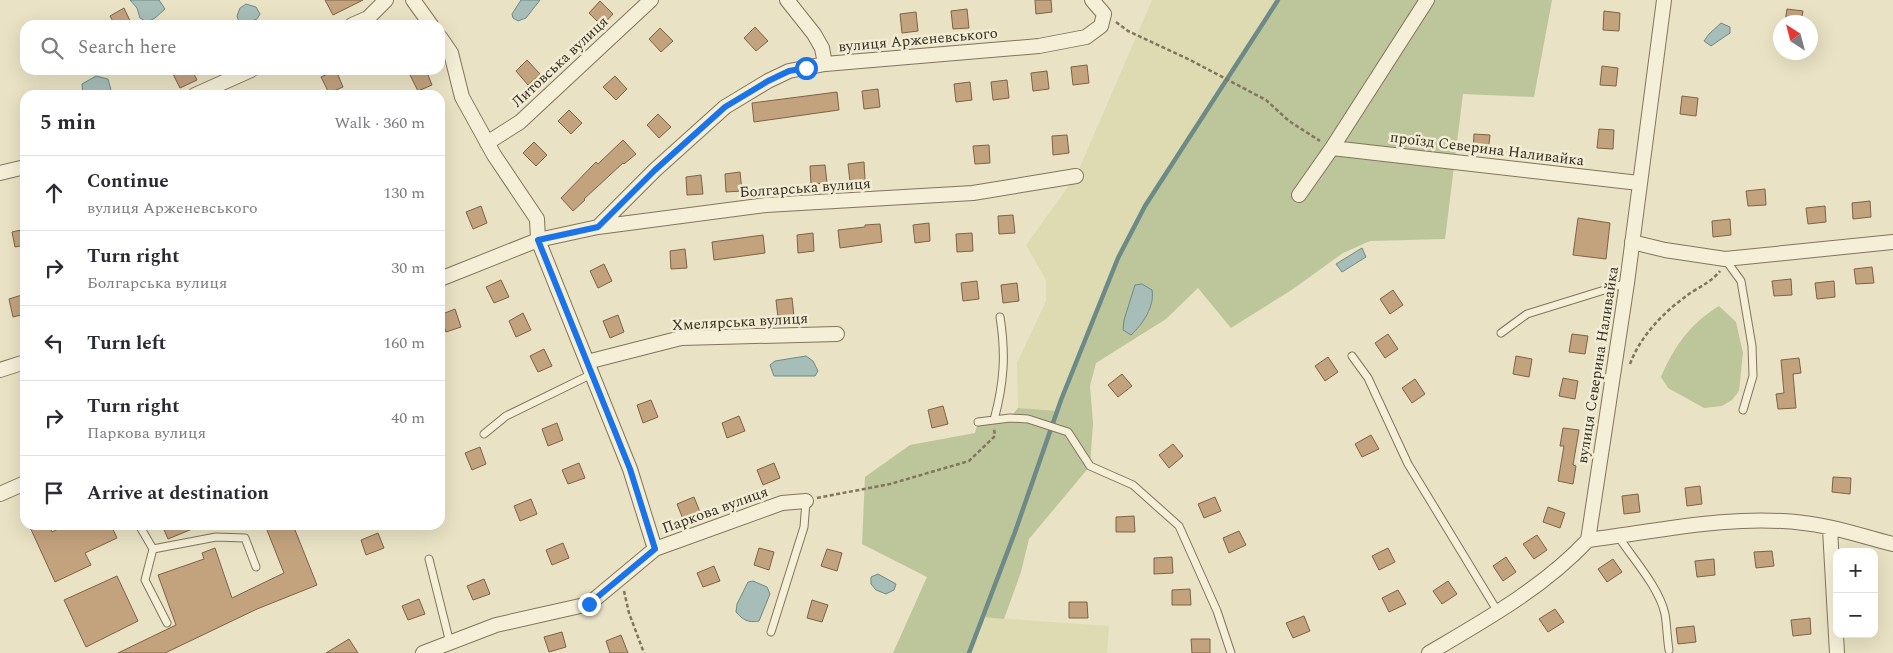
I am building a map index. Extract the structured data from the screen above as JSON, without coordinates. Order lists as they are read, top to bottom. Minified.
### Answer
{"streets":{"street":["вулиця Арженевського","Литовська вулиця","проїзд Северина Наливайка","Болгарська вулиця","Хмелярська вулиця","вулиця Северина Наливайка","Паркова вулиця"]},"crossings":[["вулиця Арженевського","Болгарська вулиця"],["проїзд Северина Наливайка","вулиця Северина Наливайка"]],"north":"top left","page":{"search":"Search here","heading":["5 min","Walk · 360 m"],"list":[["Continue","вулиця Арженевського","130 m"],["Turn right","Болгарська вулиця","30 m"],["Turn left","160 m"],["Turn right","Паркова вулиця","40 m"],"Arrive at destination"],"map_buttons":["+","−"]}}
